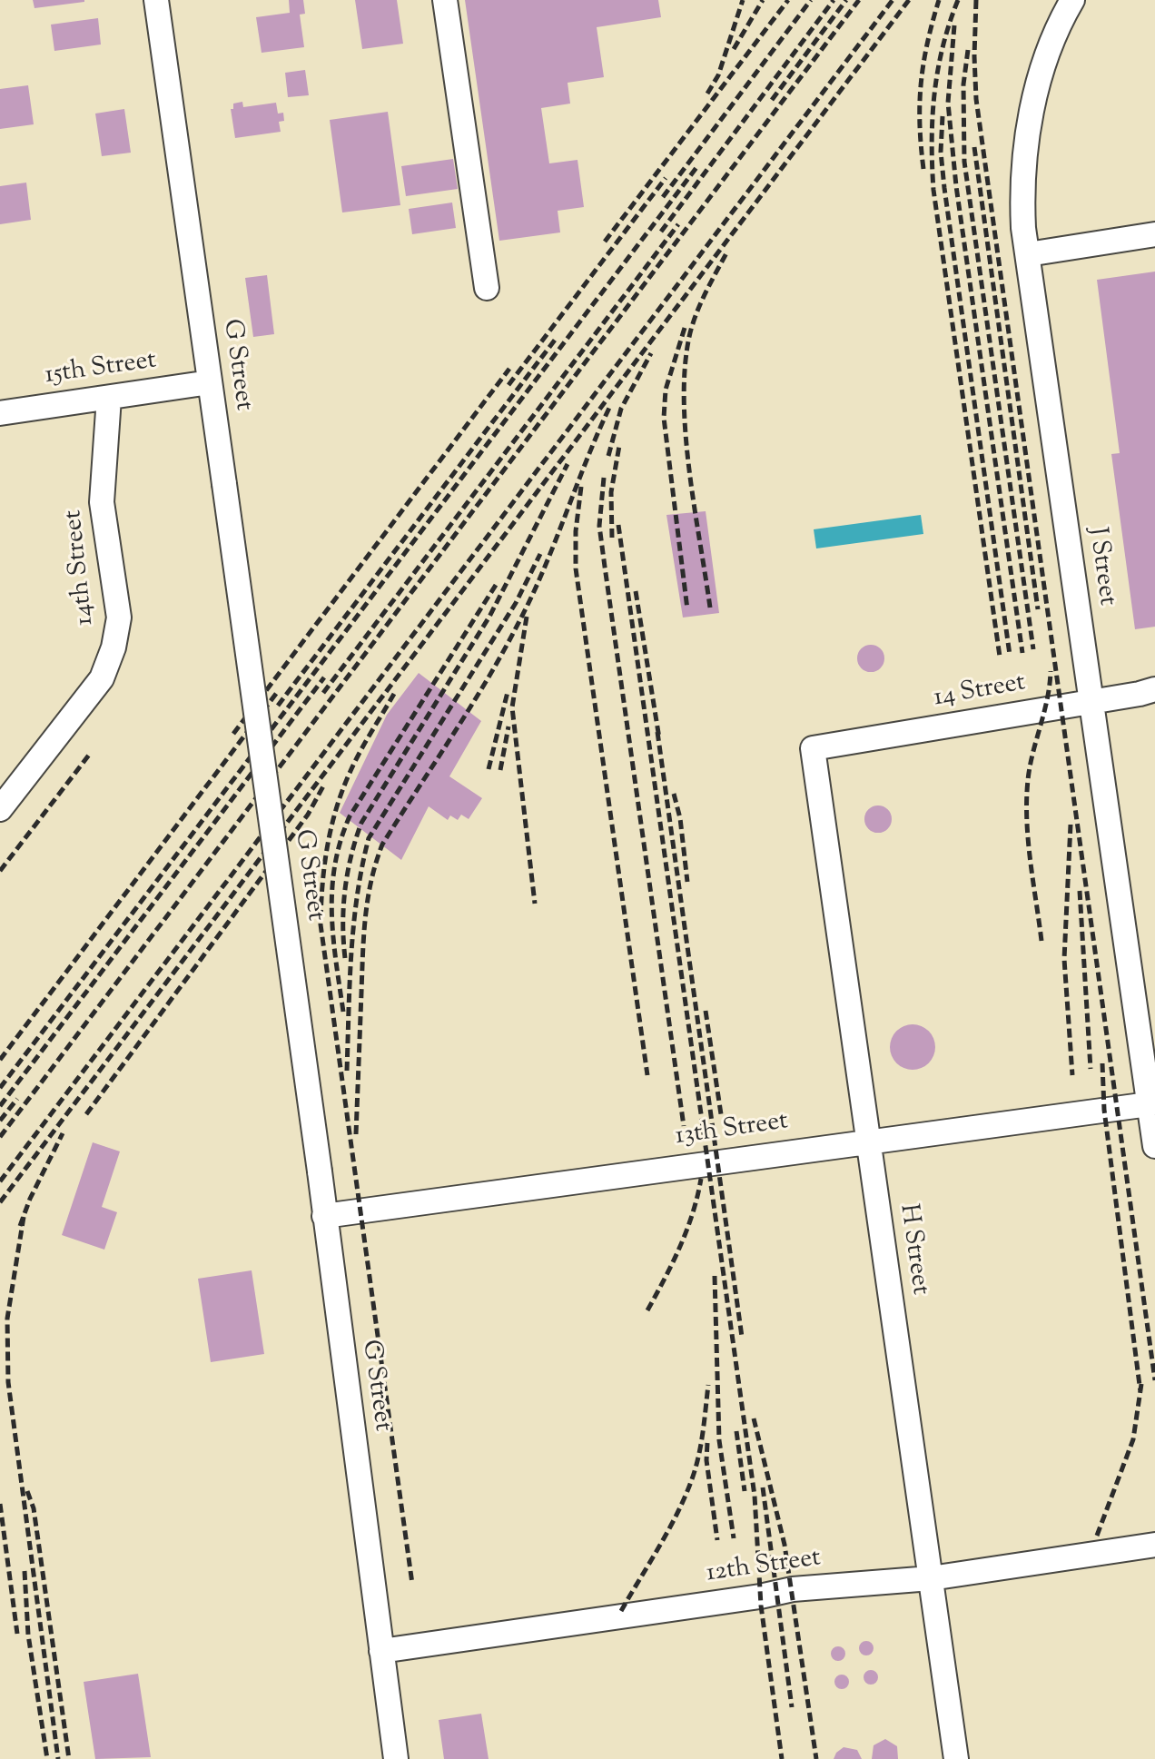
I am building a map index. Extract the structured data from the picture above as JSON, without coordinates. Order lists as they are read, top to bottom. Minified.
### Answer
{"streets":{"lane":["G Street","15th Street","J Street","14th Street","14 Street","13th Street","H Street","12th Street"]},"crossings":[["G Street","15th Street"],["G Street","13th Street"],["G Street","12th Street"],["15th Street","14th Street"],["J Street","14 Street"],["J Street","13th Street"],["14 Street","H Street"],["13th Street","H Street"],["H Street","12th Street"]]}
